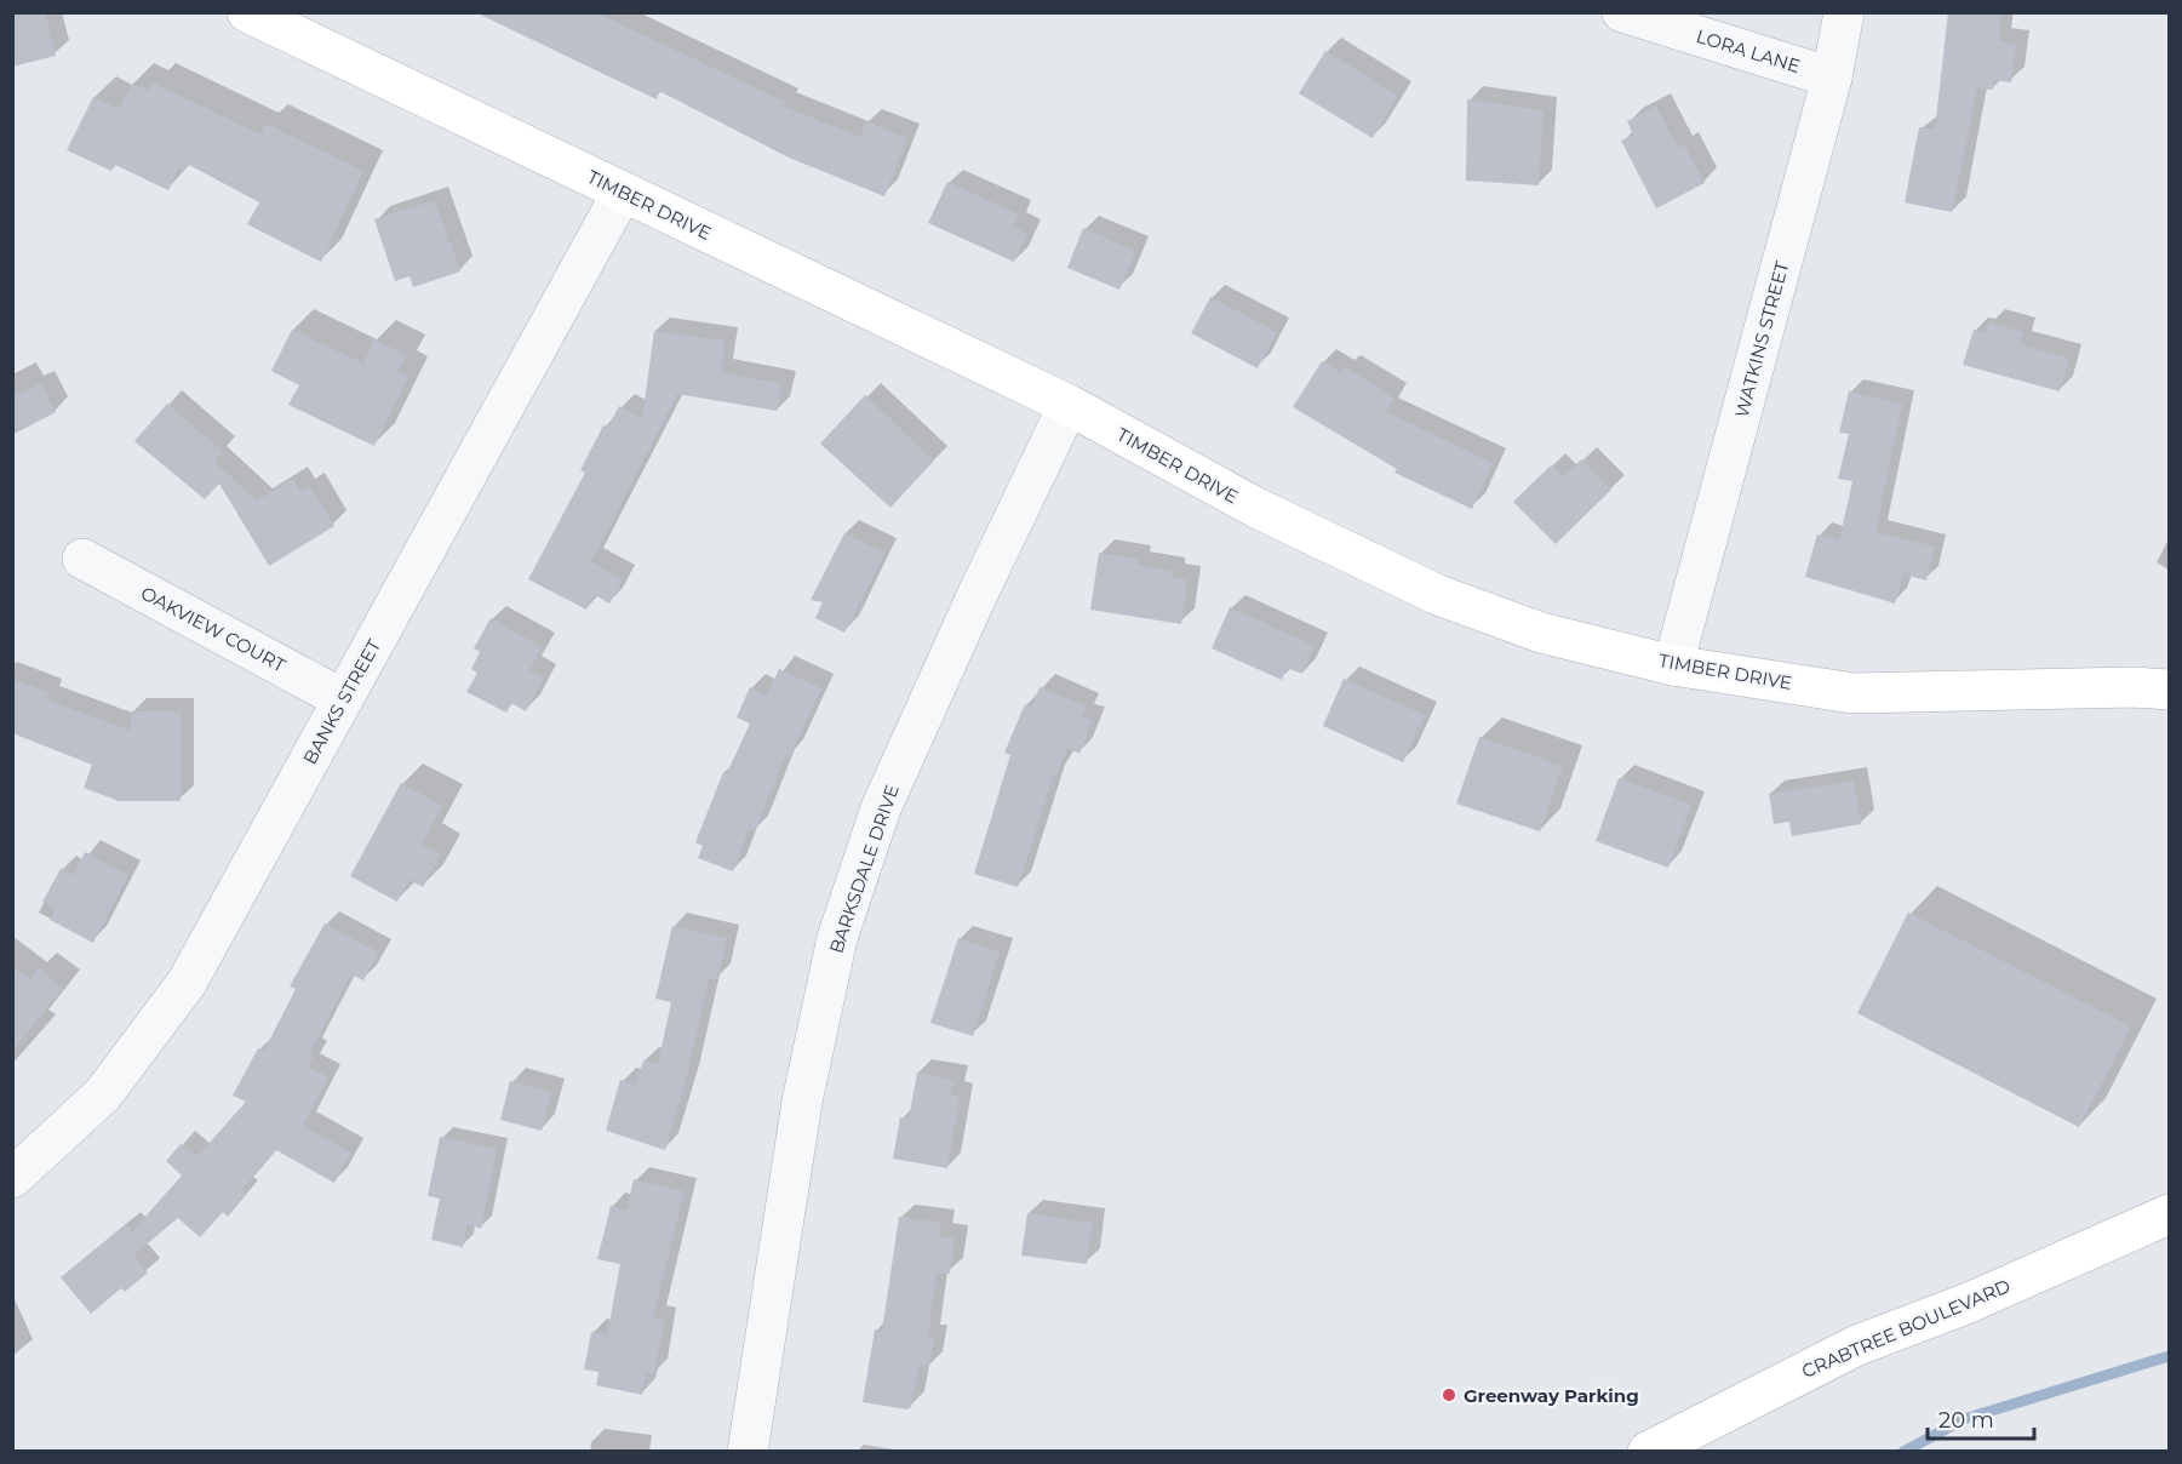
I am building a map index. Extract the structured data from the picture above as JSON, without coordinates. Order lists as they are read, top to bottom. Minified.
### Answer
{"streets":{"street":["LORA LANE","TIMBER DRIVE","WATKINS STREET","OAKVIEW COURT","BANKS STREET","BARKSDALE DRIVE","CRABTREE BOULEVARD"]},"crossings":[["LORA LANE","WATKINS STREET"],["TIMBER DRIVE","WATKINS STREET"],["TIMBER DRIVE","BANKS STREET"],["TIMBER DRIVE","BARKSDALE DRIVE"],["OAKVIEW COURT","BANKS STREET"]],"places":["Greenway Parking"],"scale_bar":"20 m"}
